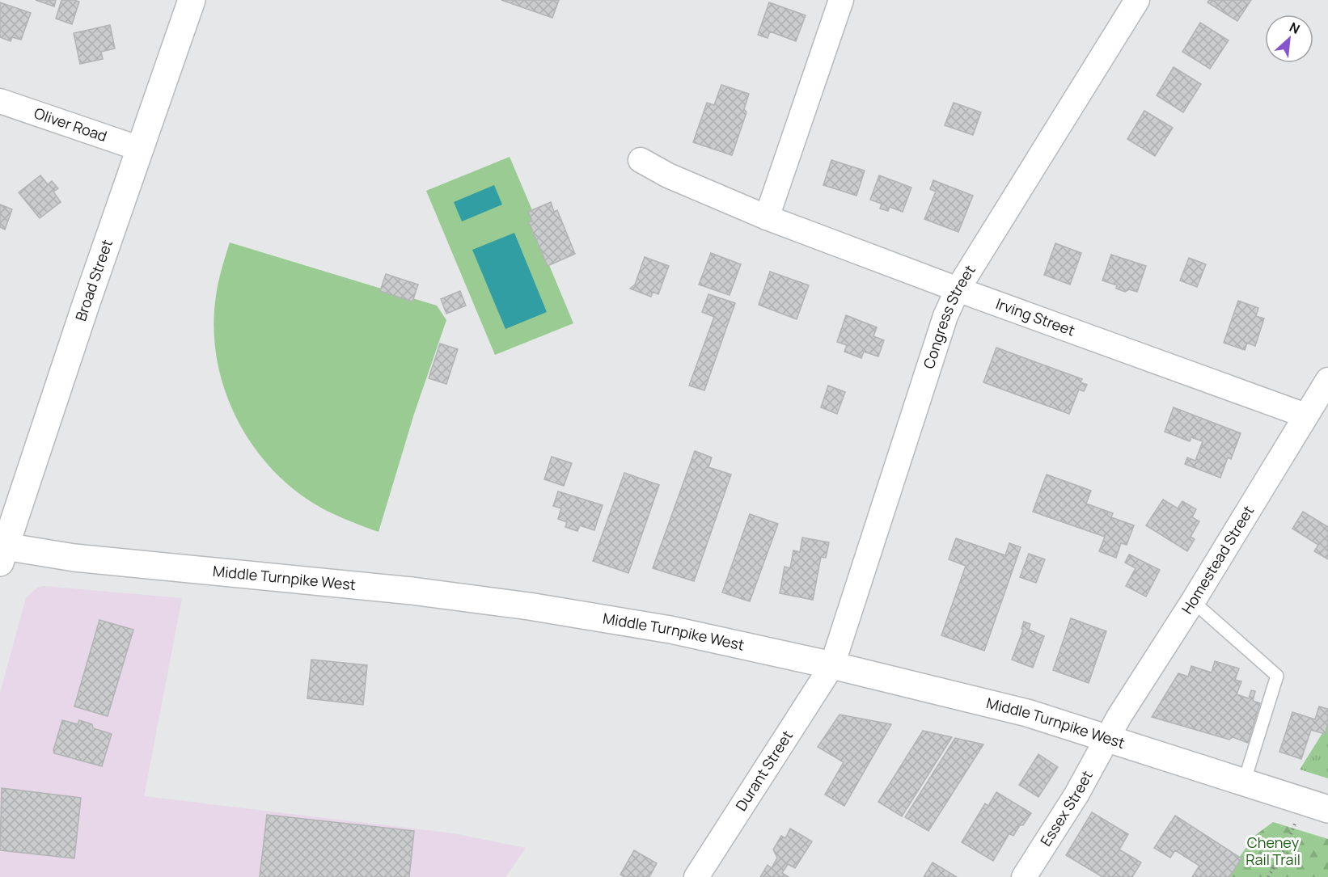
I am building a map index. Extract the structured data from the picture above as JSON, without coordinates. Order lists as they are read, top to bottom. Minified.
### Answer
{"streets":{"main road":["Broad Street","Middle Turnpike West"],"street":["Oliver Road","Congress Street","Irving Street","Homestead Street","Durant Street","Essex Street"]},"crossings":[["Oliver Road","Broad Street"],["Broad Street","Middle Turnpike West"],["Congress Street","Irving Street"],["Congress Street","Middle Turnpike West"],["Congress Street","Durant Street"],["Irving Street","Homestead Street"],["Homestead Street","Middle Turnpike West"],["Homestead Street","Essex Street"],["Middle Turnpike West","Durant Street"],["Middle Turnpike West","Essex Street"]],"parks":["Cheney Rail Trail"],"north":"top right"}
